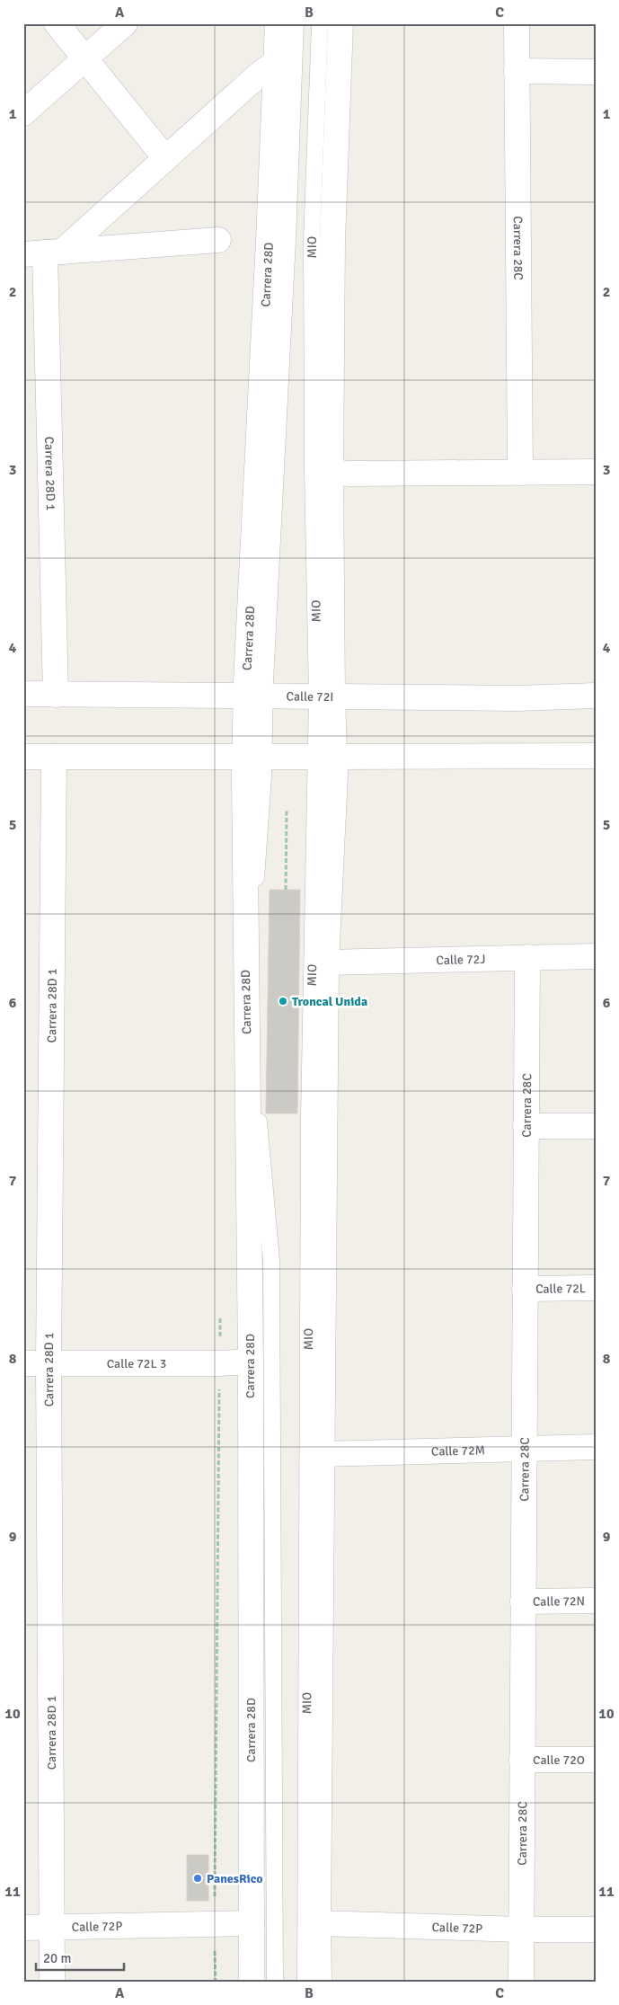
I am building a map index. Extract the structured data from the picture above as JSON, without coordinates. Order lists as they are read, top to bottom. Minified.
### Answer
{"streets":{"street":["Carrera 28C","Carrera 28D","Carrera 28D 1","Calle 72I","Calle 72J","Calle 72L","Calle 72L 3","Calle 72M","Calle 72N","Calle 72O","Calle 72P"],"lane":["MIO"]},"crossings":[["MIO","Carrera 28D"],["MIO","Calle 72I"],["Carrera 28C","Calle 72J"],["Carrera 28C","Calle 72L"],["Carrera 28C","Calle 72M"],["Carrera 28C","Calle 72N"],["Carrera 28C","Calle 72O"],["Carrera 28C","Calle 72P"],["Carrera 28D","Calle 72I"],["Carrera 28D","Calle 72L 3"],["Carrera 28D","Calle 72P"],["Carrera 28D 1","Calle 72I"],["Carrera 28D 1","Calle 72L 3"],["Carrera 28D 1","Calle 72P"]],"places":["Troncal Unida","PanesRico"],"scale_bar":"20 m","grid":{"columns":["A","B","C"],"rows":["1","2","3","4","5","6","7","8","9","10","11"]}}
